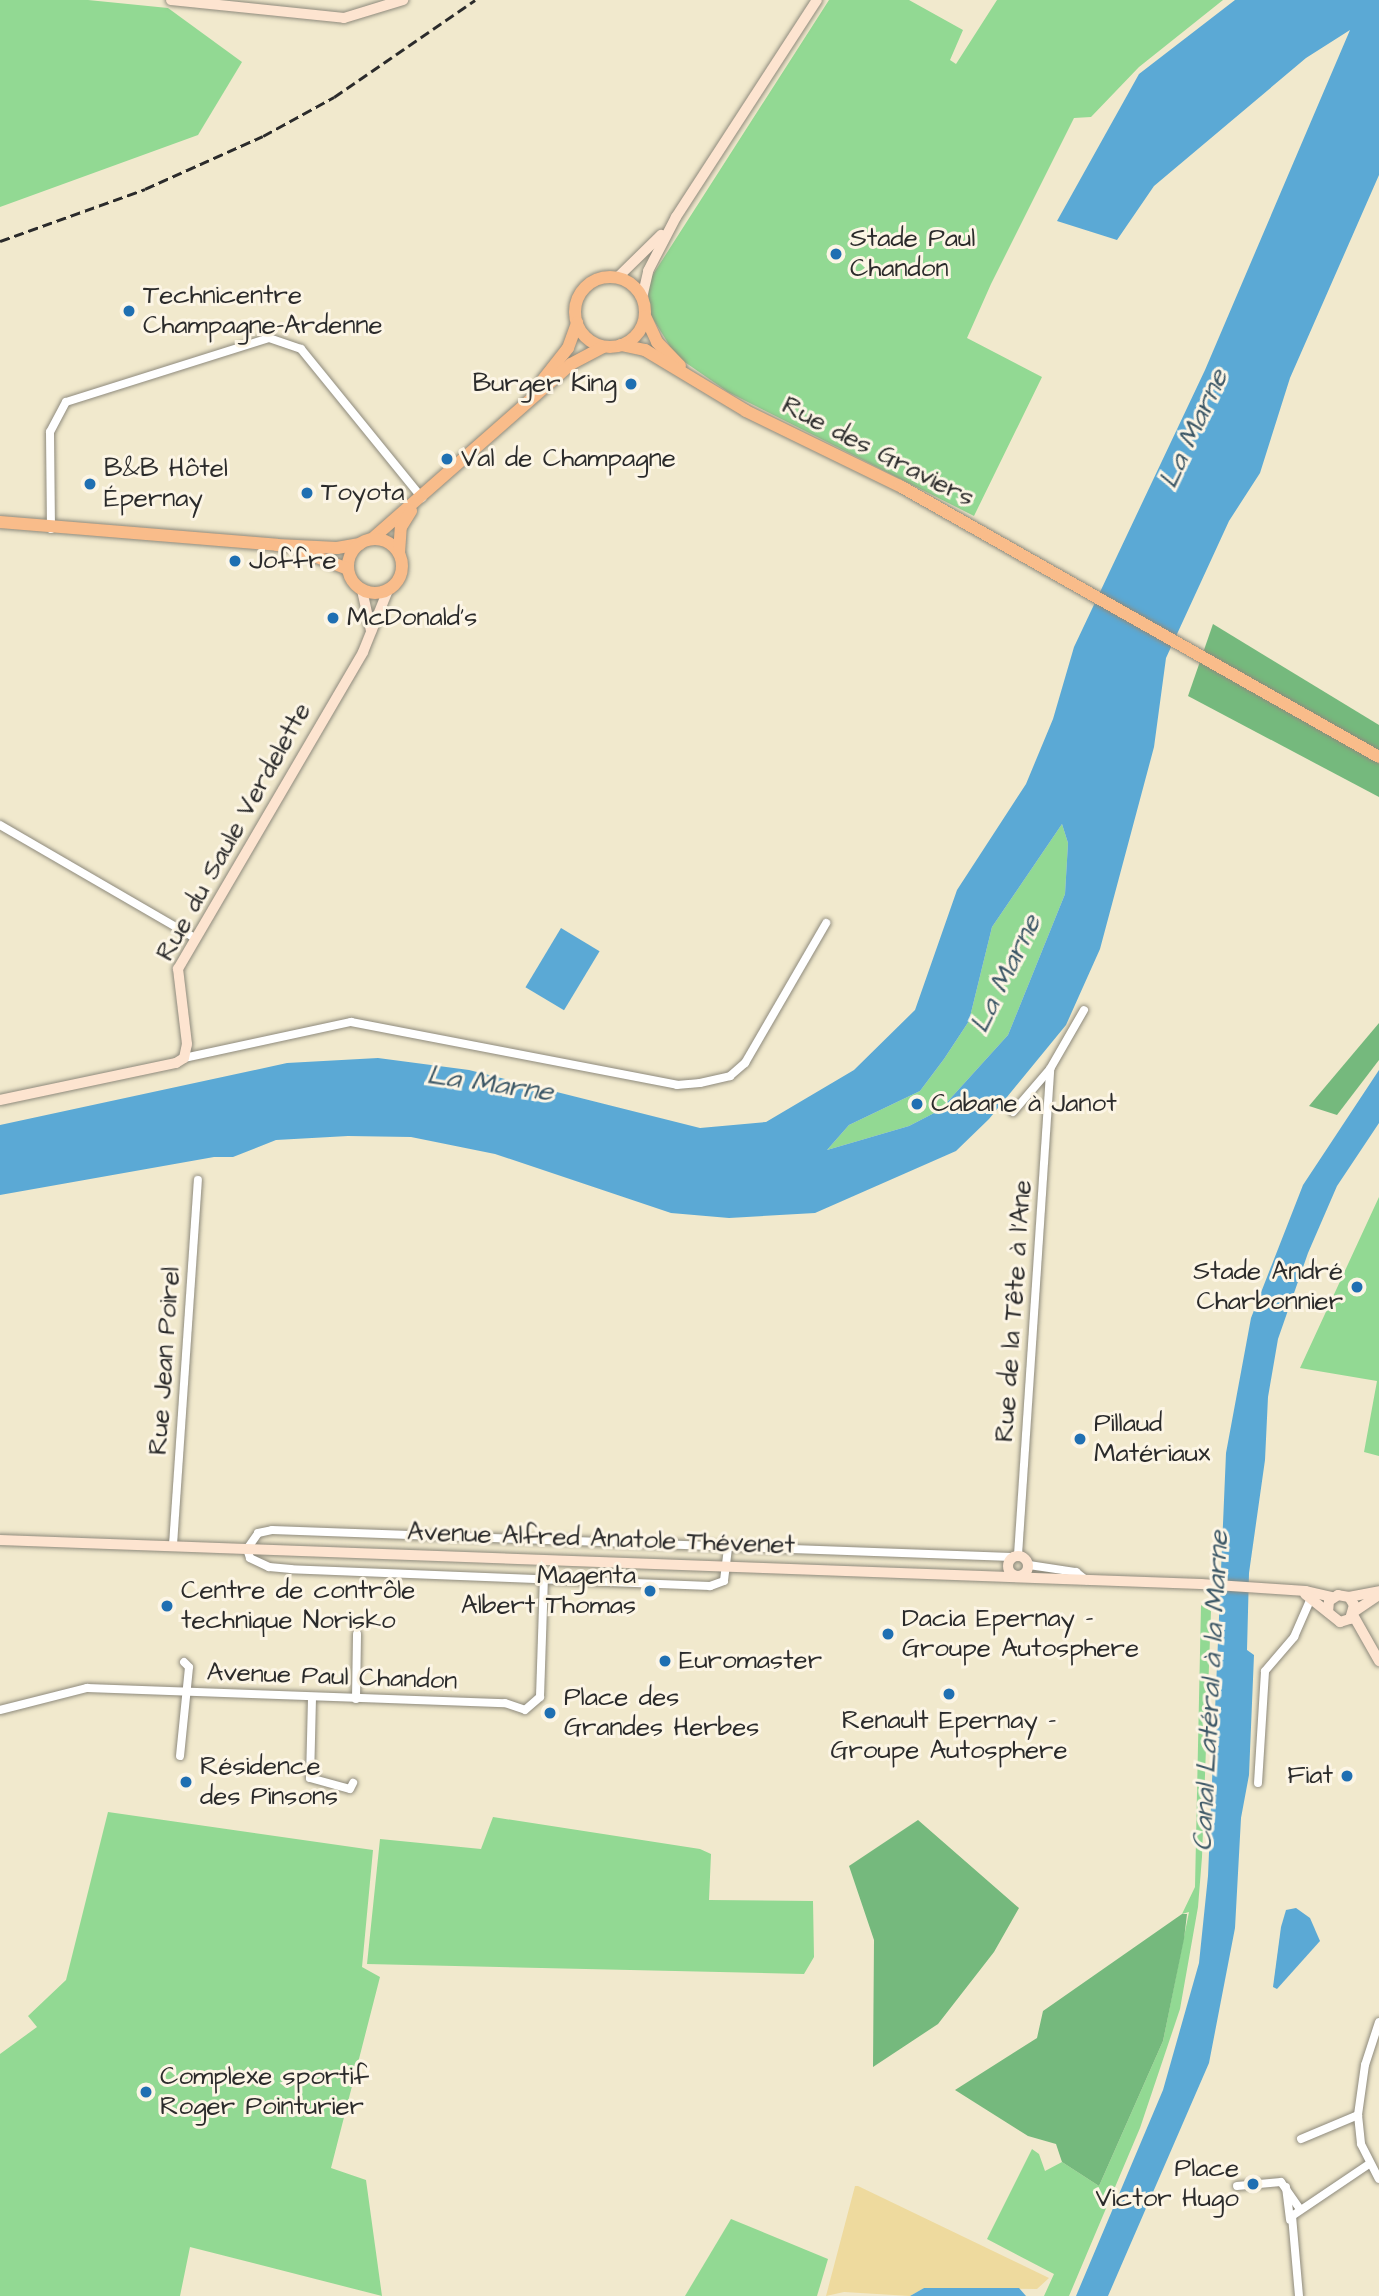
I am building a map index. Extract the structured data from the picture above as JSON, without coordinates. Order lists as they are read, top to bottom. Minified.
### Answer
{"streets":{"main road":["Rue des Graviers","Rue du Saule Verdelette","Avenue Alfred Anatole Thévenet"],"street":["Rue de la Tête à l'Ane","Rue Jean Poirel","Avenue Paul Chandon"]},"crossings":[["Rue Jean Poirel","Avenue Alfred Anatole Thévenet"]],"water":["La Marne","Canal Latéral à la Marne"],"places":["Stade Paul Chandon","Technicentre Champagne-Ardenne","Burger King","Val de Champagne","B&B Hôtel Épernay","Toyota","Joffre","McDonald's","Cabane à Janot","Stade André Charbonnier","Pillaud Matériaux","Magenta Albert Thomas","Centre de contrôle technique Norisko","Dacia Epernay - Groupe Autosphere","Euromaster","Renault Epernay - Groupe Autosphere","Place des Grandes Herbes","Fiat","Résidence des Pinsons","Complexe sportif Roger Pointurier","Place Victor Hugo"]}
